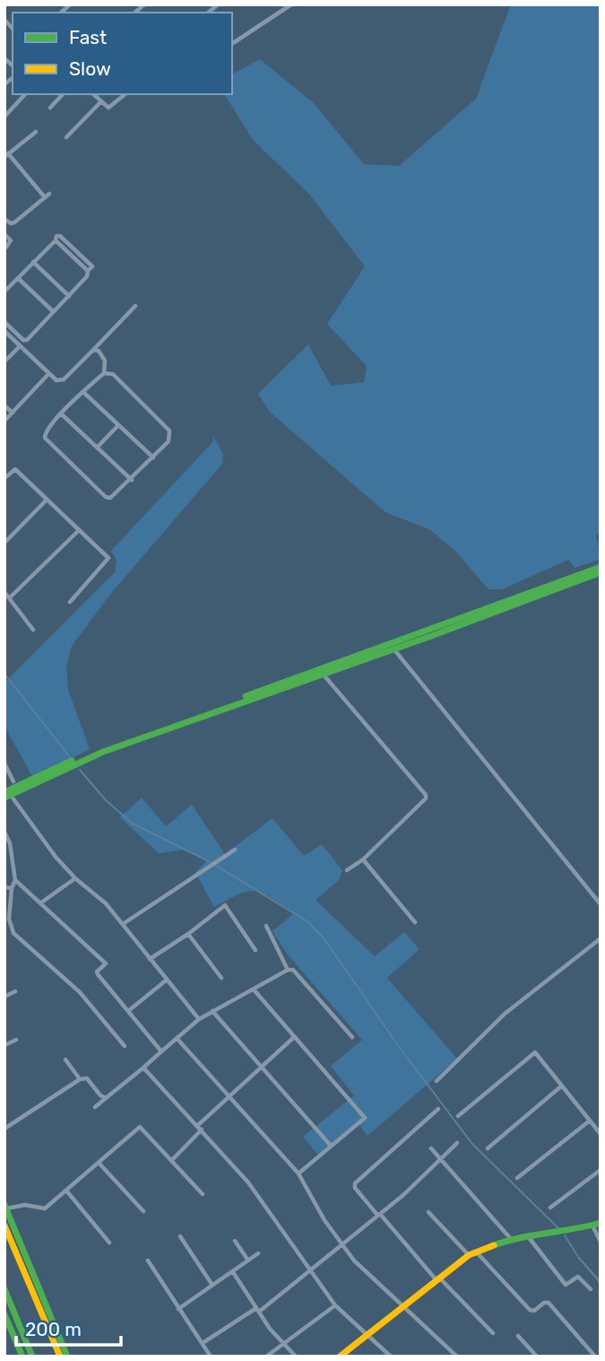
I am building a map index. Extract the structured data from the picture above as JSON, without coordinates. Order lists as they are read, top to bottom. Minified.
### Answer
{"legend":["Fast","Slow"],"scale_bar":"200 m"}
